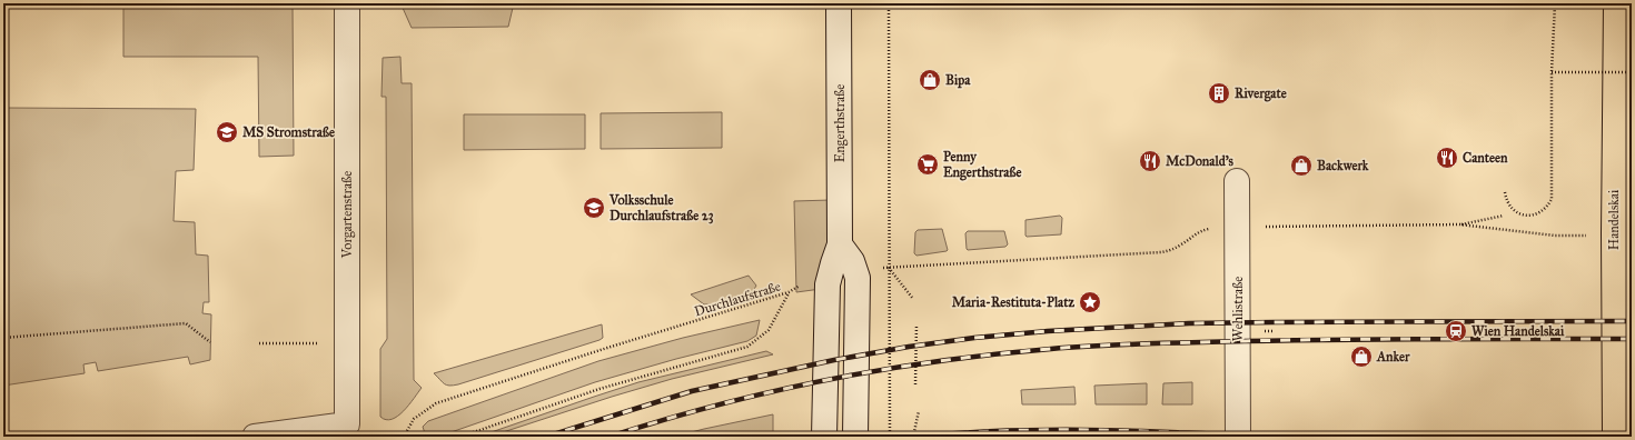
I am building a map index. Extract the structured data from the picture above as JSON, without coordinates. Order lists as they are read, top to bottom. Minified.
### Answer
{"streets":{"main road":["Handelskai"],"street":["Engerthstraße","Vorgartenstraße","Wehlistraße"],"path":["Durchlaufstraße"]},"places":{"shop":["Bipa","Backwerk","Anker"],"building":["Rivergate"],"school or university":["MS Stromstraße","Volksschule Durchlaufstraße 23"],"restaurant":["Canteen","McDonald's"],"supermarket":["Penny Engerthstraße"],"place":["Maria-Restituta-Platz"],"station":["Wien Handelskai"]}}
